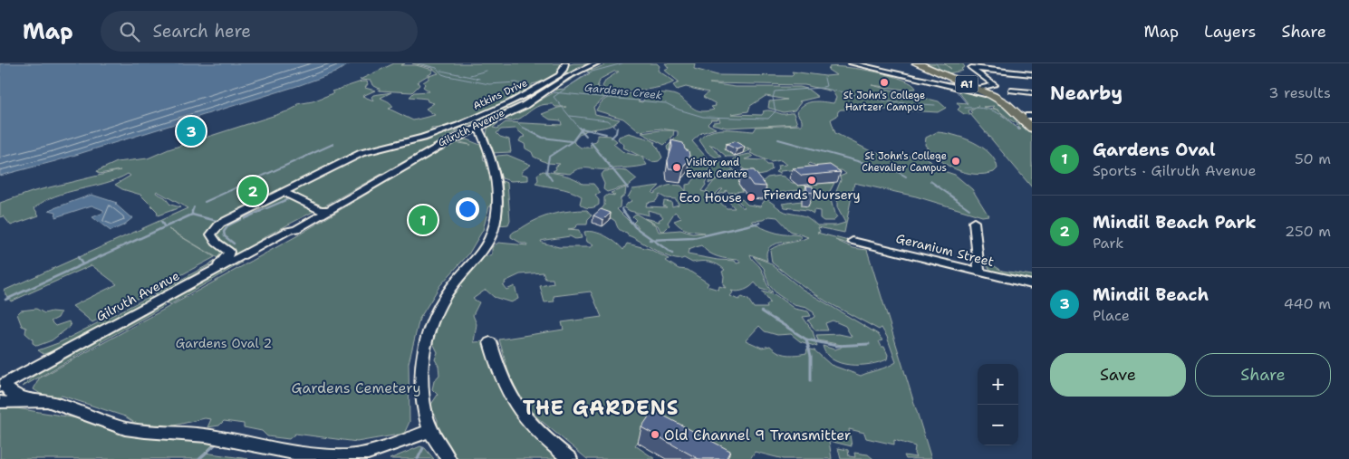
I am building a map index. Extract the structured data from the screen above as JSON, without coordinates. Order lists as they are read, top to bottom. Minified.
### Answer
{"streets":{"highway":["A1"],"street":["Atkins Drive","Gilruth Avenue","Geranium Street"]},"crossings":[["Atkins Drive","Gilruth Avenue"]],"districts":["THE GARDENS"],"water":["Gardens Creek"],"parks":["Gardens Oval 2","Gardens Cemetery"],"places":["St John's College Hartzer Campus","St John's College Chevalier Campus","Visitor and Event Centre","Friends Nursery","Eco House","Old Channel 9 Transmitter"],"page":{"header":"Map","search":"Search here","nav":["Map","Layers","Share"],"heading":["Nearby","3 results"],"pins":["3","2","1"],"list":[{"mark":"1","name":"Gardens Oval","note":"Sports · Gilruth Avenue","value":"50 m"},{"mark":"2","name":"Mindil Beach Park","note":"Park","value":"250 m"},{"mark":"3","name":"Mindil Beach","note":"Place","value":"440 m"}],"buttons":["Save","Share"],"map_buttons":["+","−"]}}
